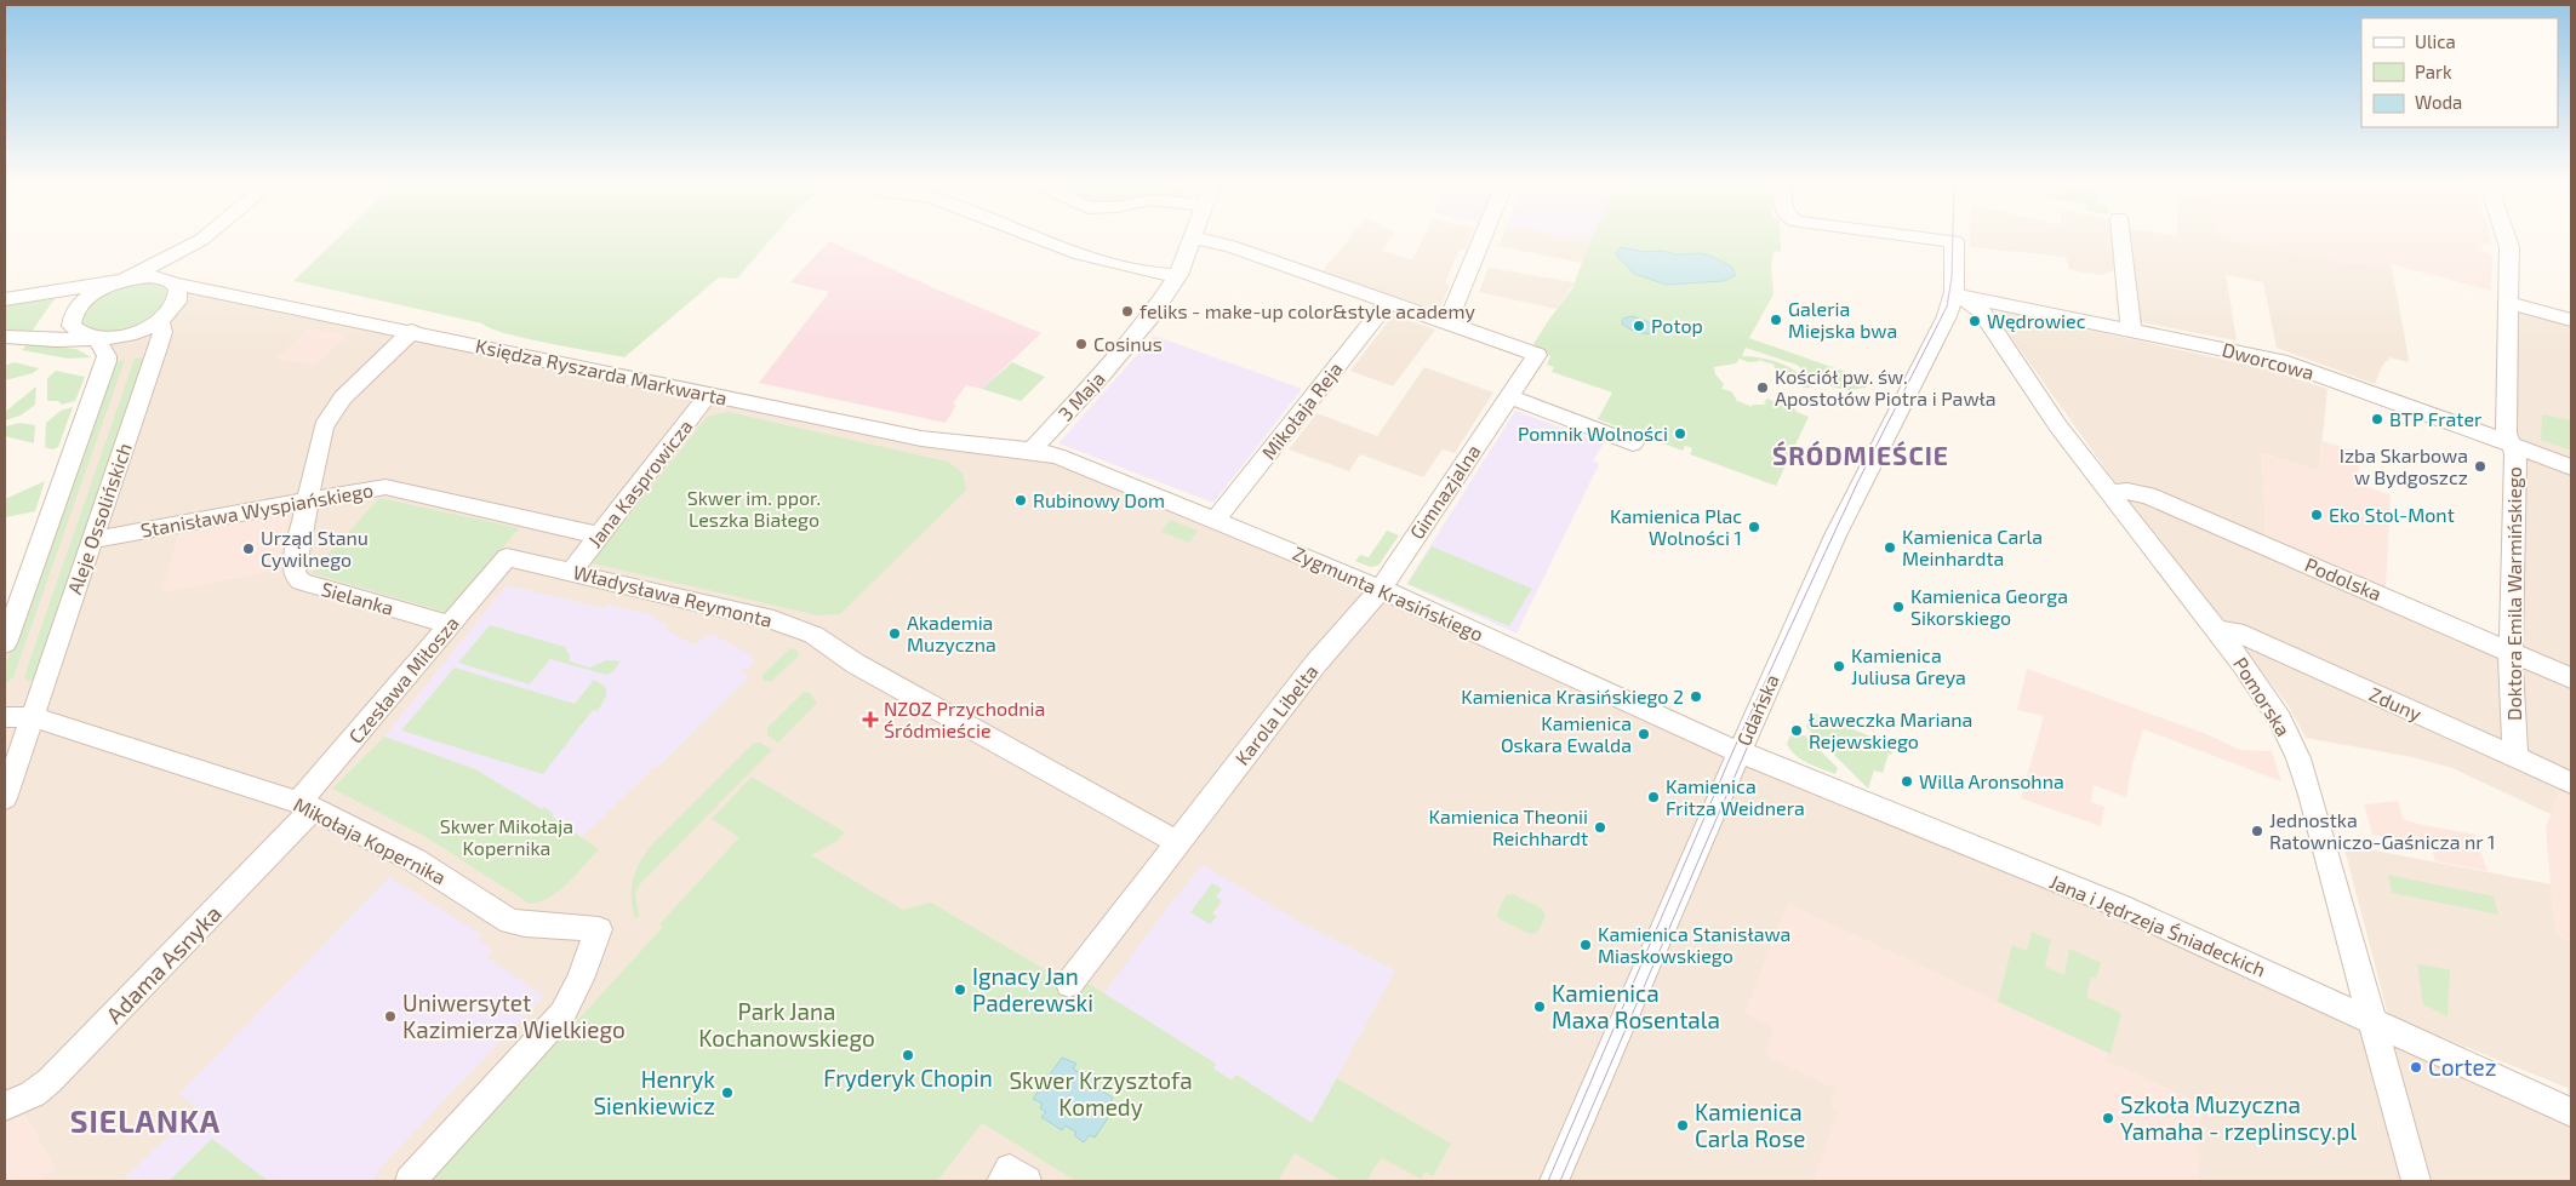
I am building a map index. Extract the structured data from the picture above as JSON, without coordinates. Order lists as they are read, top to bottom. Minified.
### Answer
{"streets":{"street":["Dworcowa","Księdza Ryszarda Markwarta","3 Maja","Mikołaja Reja","Jana Kasprowicza","Gimnazjalna","Stanisława Wyspiańskiego","Aleje Ossolińskich","Podolska","Zygmunta Krasińskiego","Doktora Emila Warmińskiego","Władysława Reymonta","Sielanka","Czesława Miłosza","Pomorska","Zduny","Gdańska","Karola Libelta","Mikołaja Kopernika","Jana i Jędrzeja Śniadeckich","Adama Asnyka"]},"crossings":[["Dworcowa","Doktora Emila Warmińskiego"],["Dworcowa","Pomorska"],["Dworcowa","Gdańska"],["Księdza Ryszarda Markwarta","3 Maja"],["Księdza Ryszarda Markwarta","Jana Kasprowicza"],["Księdza Ryszarda Markwarta","Zygmunta Krasińskiego"],["Księdza Ryszarda Markwarta","Sielanka"],["3 Maja","Zygmunta Krasińskiego"],["Mikołaja Reja","Zygmunta Krasińskiego"],["Jana Kasprowicza","Stanisława Wyspiańskiego"],["Jana Kasprowicza","Władysława Reymonta"],["Gimnazjalna","Zygmunta Krasińskiego"],["Gimnazjalna","Karola Libelta"],["Stanisława Wyspiańskiego","Aleje Ossolińskich"],["Stanisława Wyspiańskiego","Sielanka"],["Aleje Ossolińskich","Mikołaja Kopernika"],["Podolska","Doktora Emila Warmińskiego"],["Podolska","Pomorska"],["Zygmunta Krasińskiego","Gdańska"],["Zygmunta Krasińskiego","Karola Libelta"],["Zygmunta Krasińskiego","Jana i Jędrzeja Śniadeckich"],["Doktora Emila Warmińskiego","Zduny"],["Władysława Reymonta","Czesława Miłosza"],["Sielanka","Czesława Miłosza"],["Czesława Miłosza","Mikołaja Kopernika"],["Czesława Miłosza","Adama Asnyka"],["Pomorska","Zduny"],["Pomorska","Gdańska"],["Pomorska","Jana i Jędrzeja Śniadeckich"],["Gdańska","Jana i Jędrzeja Śniadeckich"],["Mikołaja Kopernika","Adama Asnyka"]],"districts":["ŚRÓDMIEŚCIE","SIELANKA"],"parks":["Skwer im. ppor. Leszka Białego","Skwer Mikołaja Kopernika","Park Jana Kochanowskiego","Skwer Krzysztofa Komedy"],"places":{"other":["feliks - make-up color&style academy","Galeria Miejska bwa","Wędrowiec","Potop","Cosinus","Kościół pw. św. Apostołów Piotra i Pawła","BTP Frater","Pomnik Wolności","Izba Skarbowa w Bydgoszcz","Rubinowy Dom","Eko Stol-Mont","Kamienica Plac Wolności 1","Kamienica Carla Meinhardta","Urząd Stanu Cywilnego","Kamienica Georga Sikorskiego","Akademia Muzyczna","Kamienica Juliusa Greya","Kamienica Krasińskiego 2","Ławeczka Mariana Rejewskiego","Kamienica Oskara Ewalda","Willa Aronsohna","Kamienica Fritza Weidnera","Kamienica Theonii Reichhardt","Jednostka Ratowniczo-Gaśnicza nr 1","Kamienica Stanisława Miaskowskiego","Ignacy Jan Paderewski","Kamienica Maxa Rosentala","Uniwersytet Kazimierza Wielkiego","Fryderyk Chopin","Cortez","Henryk Sienkiewicz","Szkoła Muzyczna Yamaha - rzeplinscy.pl","Kamienica Carla Rose"],"health":["NZOZ Przychodnia Śródmieście"]},"legend":["Ulica","Park","Woda"]}
